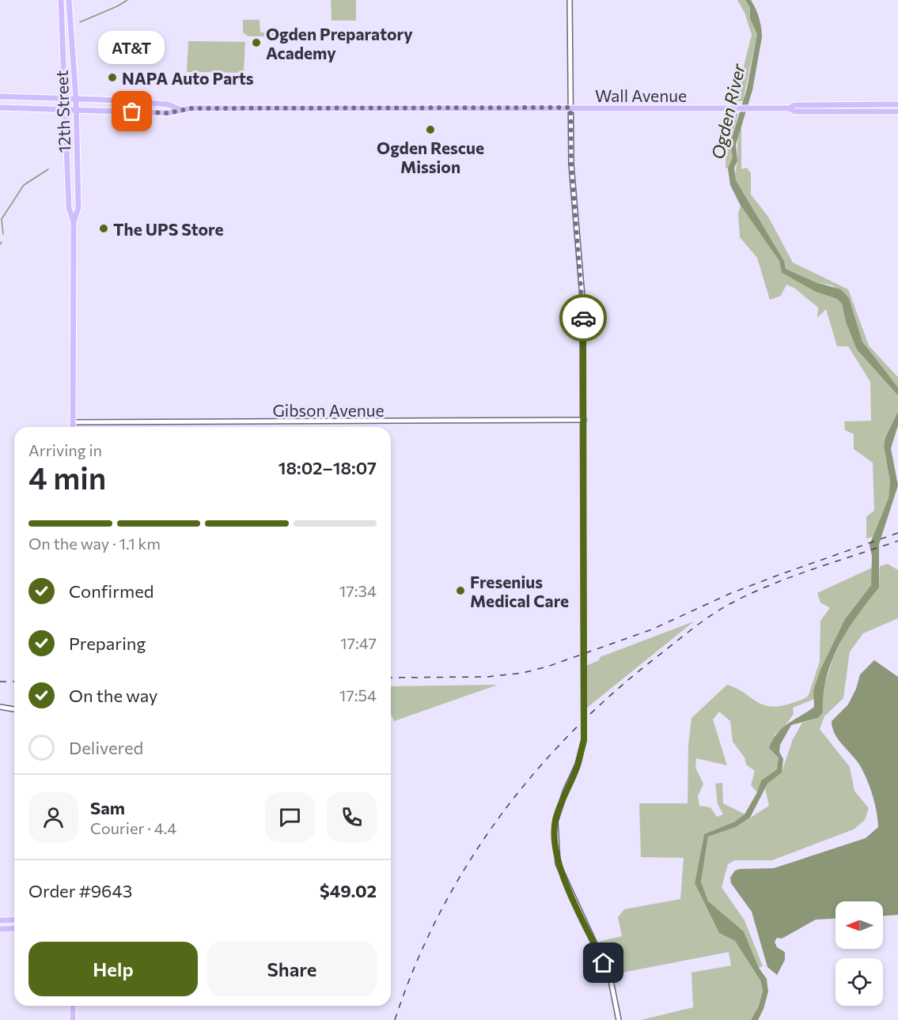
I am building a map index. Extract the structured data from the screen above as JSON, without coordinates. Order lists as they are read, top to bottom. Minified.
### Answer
{"streets":{"main road":["Wall Avenue","12th Street"],"street":["Gibson Avenue"]},"crossings":[["Wall Avenue","12th Street"],["12th Street","Gibson Avenue"]],"water":["Ogden River"],"places":["Ogden Preparatory Academy","NAPA Auto Parts","AT&T","Ogden Rescue Mission","The UPS Store","Fresenius Medical Care"],"north":"left","page":{"bubble":"AT&T","heading":["4 min","Arriving in","18:02–18:07"],"panel":["Sam","Courier · 4.4","Order #9643","$49.02"],"bar":"On the way · 1.1 km","list":[["Confirmed","17:34"],["Preparing","17:47"],["On the way","17:54"],"Delivered"],"buttons":["Help","Share"]}}
